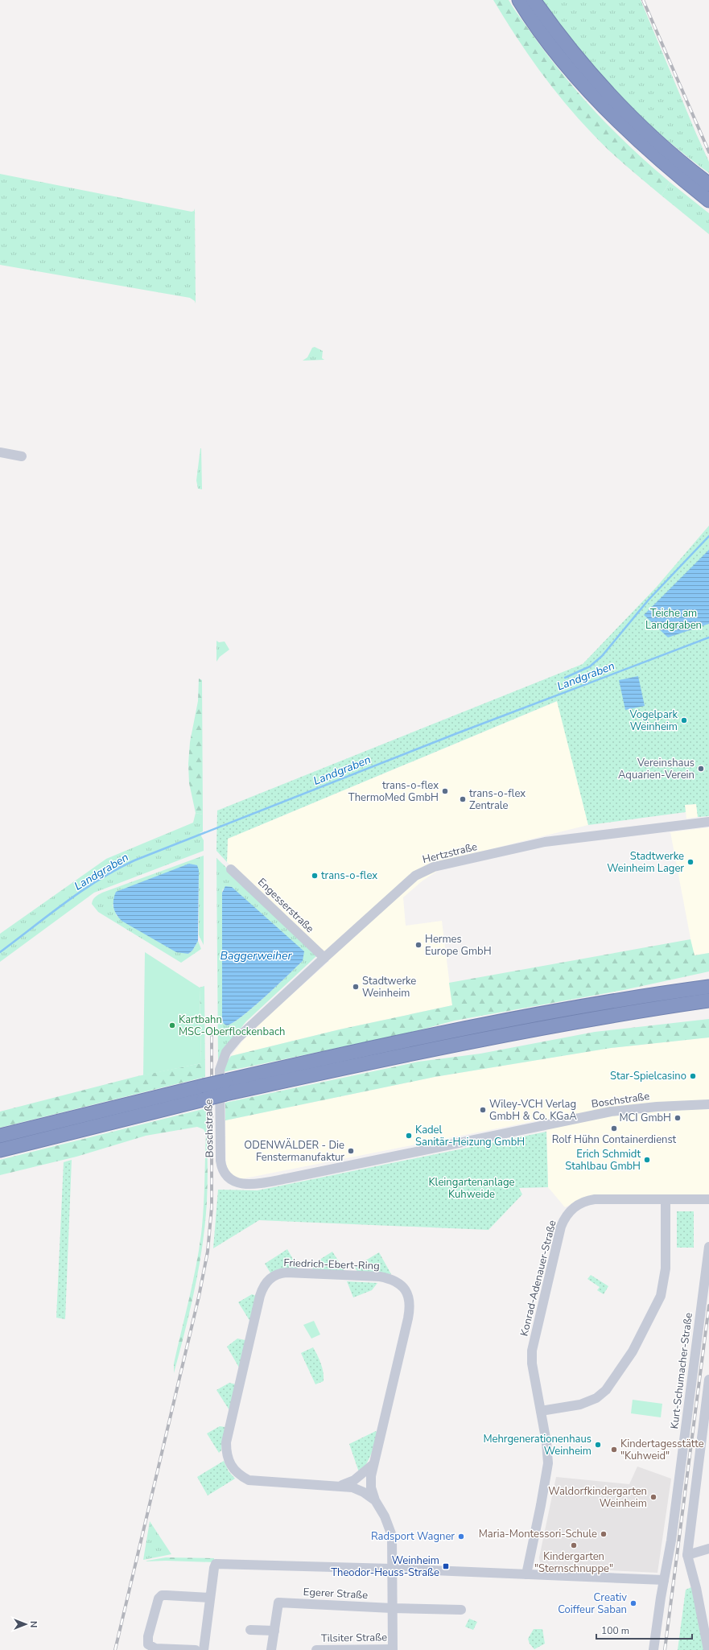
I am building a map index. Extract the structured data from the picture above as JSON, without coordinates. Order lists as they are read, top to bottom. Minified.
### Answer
{"streets":{"street":["Hertzstraße","Engesserstraße","Boschstraße","Friedrich-Ebert-Ring","Konrad-Adenauer-Straße","Kurt-Schumacher-Straße","Egerer Straße","Tilsiter Straße"]},"crossings":[["Hertzstraße","Engesserstraße"],["Hertzstraße","Boschstraße"],["Friedrich-Ebert-Ring","Egerer Straße"],["Friedrich-Ebert-Ring","Tilsiter Straße"]],"water":["Landgraben","Baggerweiher"],"parks":["Teiche am Landgraben","Kleingartenanlage Kuhweide"],"places":{"other":["Vogelpark Weinheim","Vereinshaus Aquarien-Verein","trans-o-flex ThermoMed GmbH","trans-o-flex Zentrale","Stadtwerke Weinheim Lager","trans-o-flex","Hermes Europe GmbH","Stadtwerke Weinheim","Kartbahn MSC-Oberflockenbach","Star-Spielcasino","Wiley-VCH Verlag GmbH & Co. KGaA","MCI GmbH","Rolf Hühn Containerdienst","Kadel Sanitär-Heizung GmbH","ODENWÄLDER - Die Fenstermanufaktur","Erich Schmidt Stahlbau GmbH","Mehrgenerationenhaus Weinheim","Kindertagesstätte \"Kuhweid\"","Waldorfkindergarten Weinheim","Maria-Montessori-Schule","Radsport Wagner","Kindergarten \"Sternschnuppe\"","Creativ Coiffeur Saban"],"transit":["Weinheim Theodor-Heuss-Straße"]},"scale_bar":"100 m","north":"right"}
